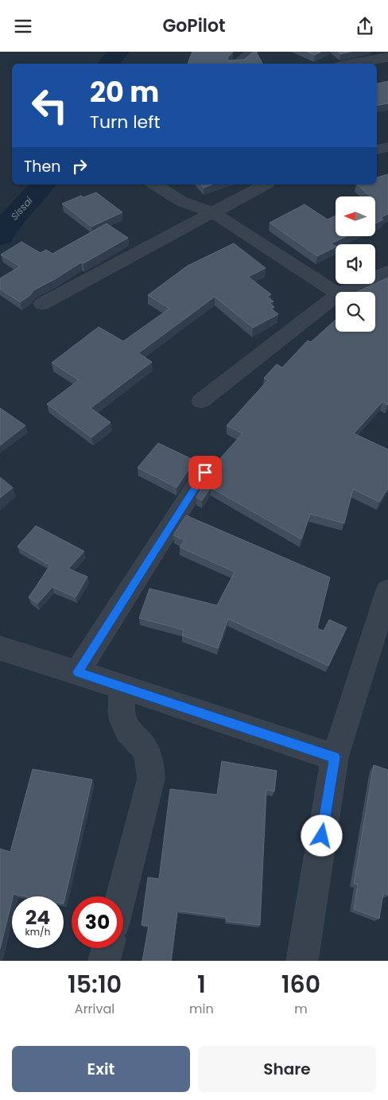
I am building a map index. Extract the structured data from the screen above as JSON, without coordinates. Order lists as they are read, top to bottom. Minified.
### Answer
{"water":["Sissai"],"north":"left","page":{"header":"GoPilot","turn":["20 m","Turn left"],"then":"Then","speed":"24 km/h","limit":"30","eta":["15:10","Arrival","1","min","160","m"],"buttons":["Exit","Share"]}}
